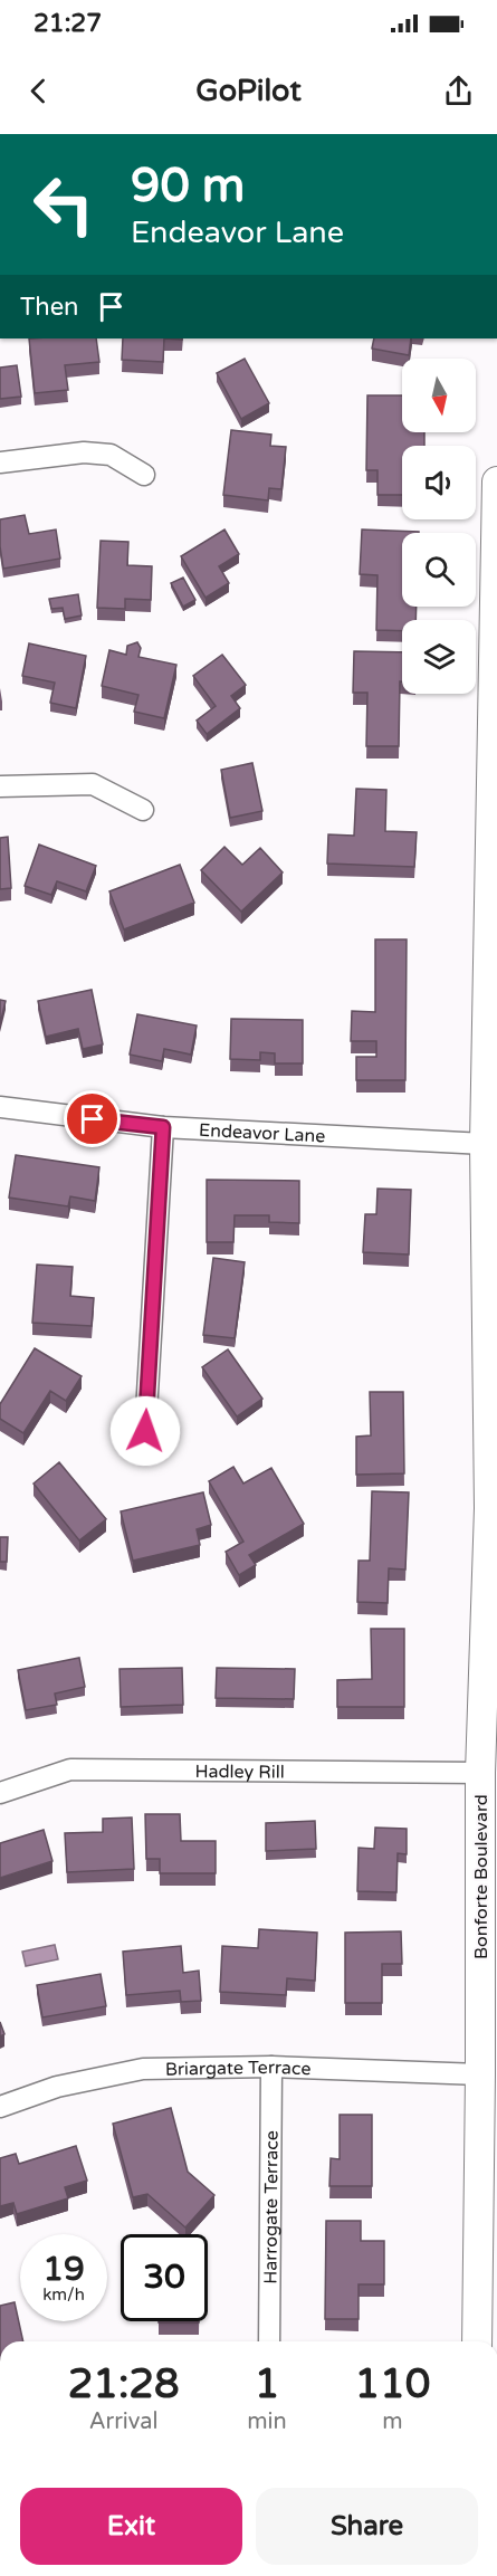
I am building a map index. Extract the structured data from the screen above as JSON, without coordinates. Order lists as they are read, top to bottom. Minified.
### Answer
{"streets":{"main road":["Bonforte Boulevard"],"street":["Endeavor Lane","Hadley Rill","Briargate Terrace","Harrogate Terrace"]},"crossings":[["Endeavor Lane","Bonforte Boulevard"],["Hadley Rill","Bonforte Boulevard"],["Bonforte Boulevard","Briargate Terrace"],["Briargate Terrace","Harrogate Terrace"]],"north":"bottom","page":{"status":"21:27","header":"GoPilot","turn":["90 m","Endeavor Lane"],"then":"Then","speed":"19 km/h","limit":"30","eta":["21:28","Arrival","1","min","110","m"],"buttons":["Exit","Share"]}}
